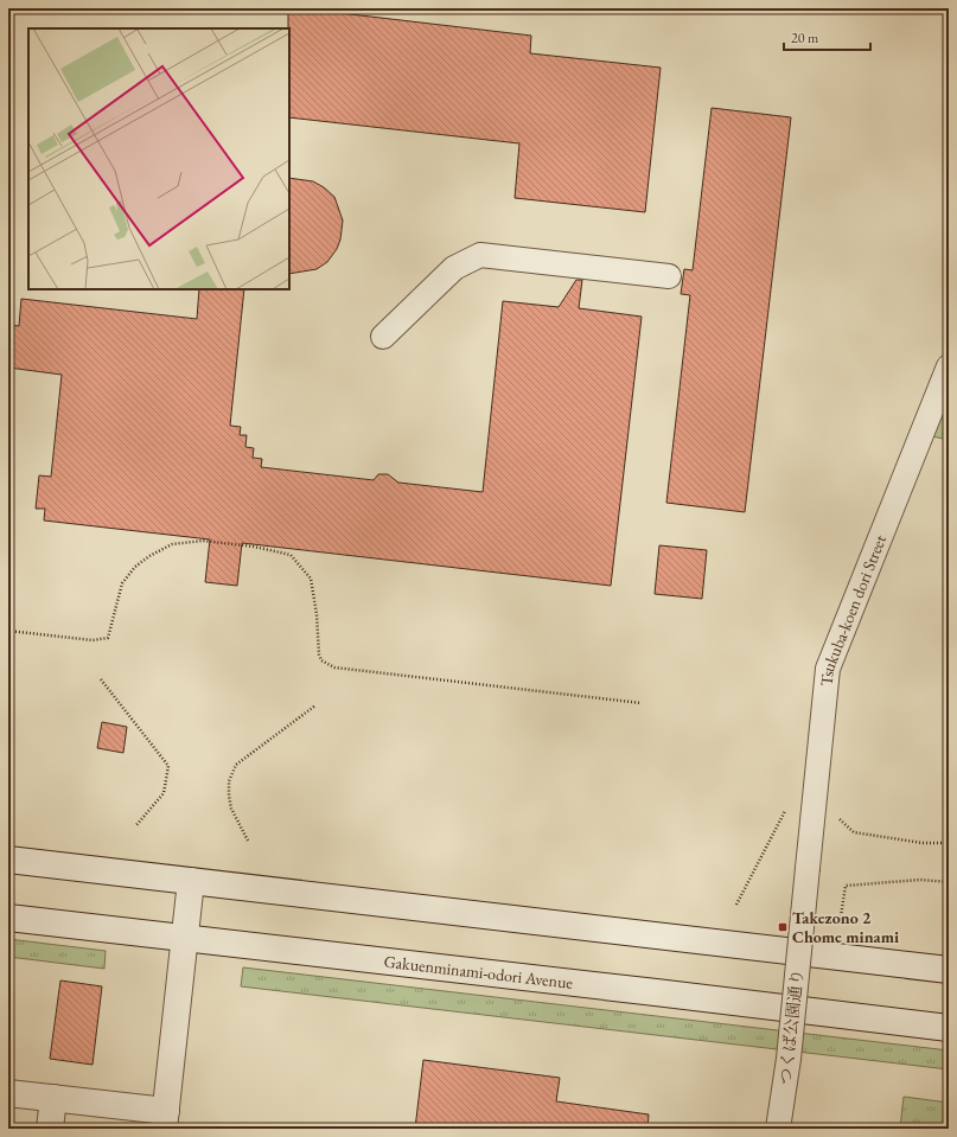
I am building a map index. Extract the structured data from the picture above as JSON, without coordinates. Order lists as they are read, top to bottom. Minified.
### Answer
{"streets":{"main road":["Gakuenminami-odori Avenue"],"street":["Tsukuba-koen dori Street","つくば公園通り"]},"crossings":[["Tsukuba-koen dori Street","つくば公園通り"]],"places":{"transit":["Takezono 2 Chome minami"]},"scale_bar":"20 m"}
